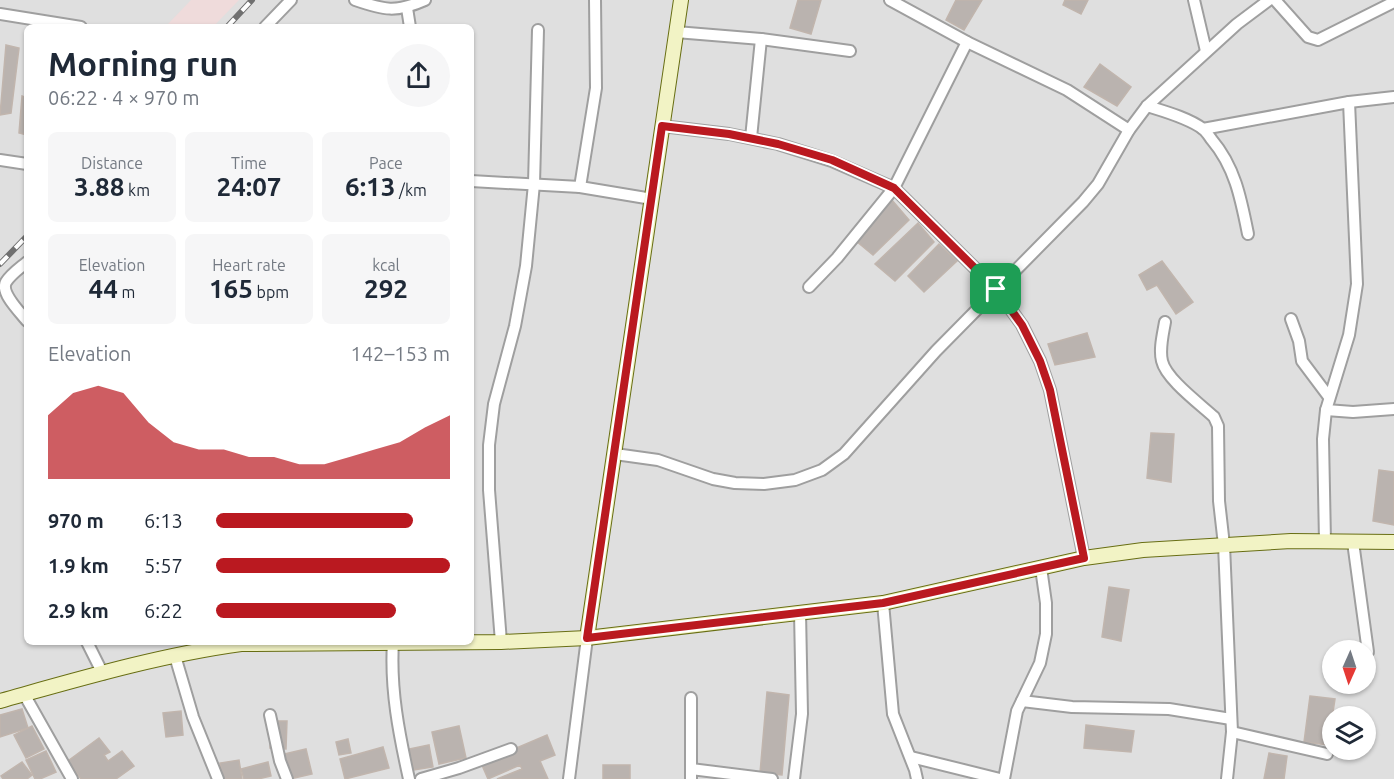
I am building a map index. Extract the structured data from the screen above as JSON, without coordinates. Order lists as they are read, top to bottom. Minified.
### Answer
{"north":"bottom","page":{"heading":["Morning run","06:22 · 4 × 970 m"],"stats":[["Distance","3.88 km"],["Time","24:07"],["Pace","6:13 /km"],["Elevation","44 m"],["Heart rate","165 bpm"],["kcal","292"]],"chart":["Elevation","142–153 m"],"list":[{"name":"970 m","note":"6:13"},{"name":"1.9 km","note":"5:57"},{"name":"2.9 km","note":"6:22"}]}}
